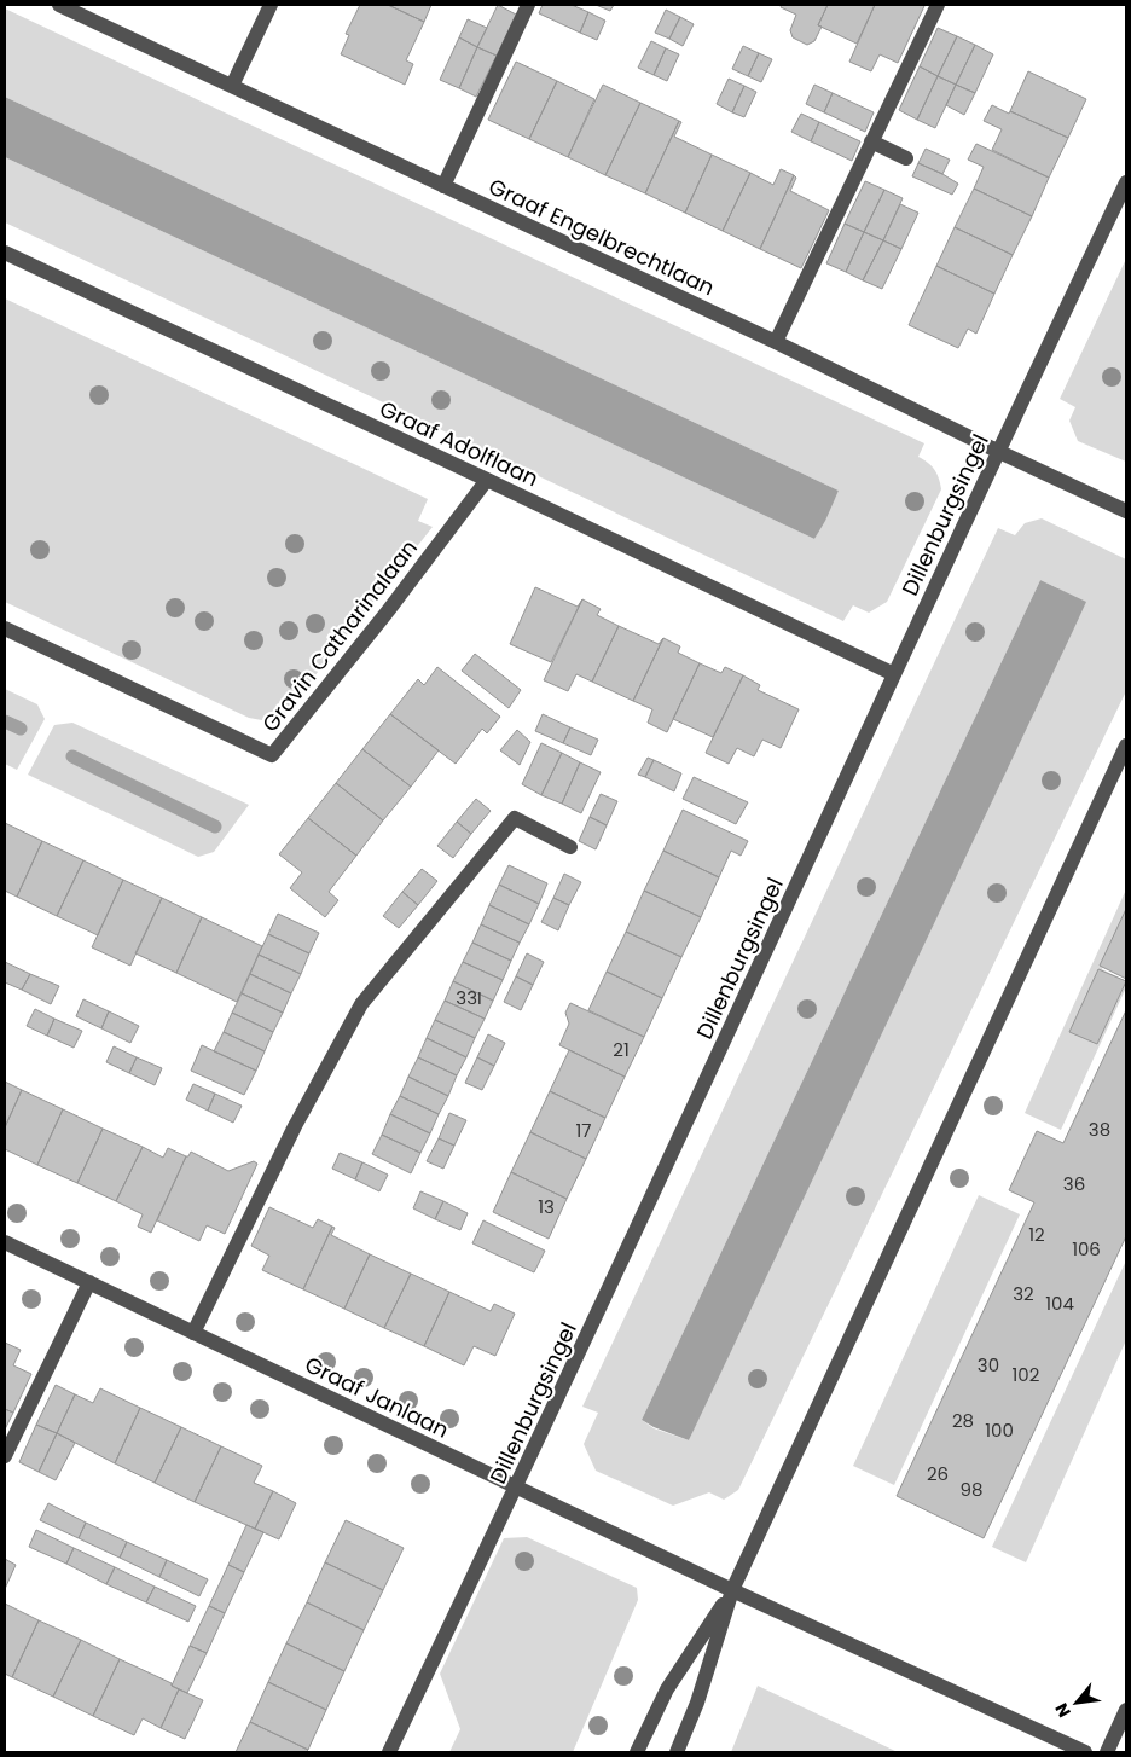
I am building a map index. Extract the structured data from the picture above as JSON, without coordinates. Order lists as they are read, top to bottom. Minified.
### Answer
{"streets":{"street":["Graaf Engelbrechtlaan","Graaf Adolflaan","Dillenburgsingel","Gravin Catharinalaan","Graaf Janlaan"]},"crossings":[["Graaf Engelbrechtlaan","Dillenburgsingel"],["Graaf Adolflaan","Dillenburgsingel"],["Graaf Adolflaan","Gravin Catharinalaan"],["Dillenburgsingel","Graaf Janlaan"]],"house_numbers":["33I","21","38","17","36","13","12","106","32","104","30","102","28","100","26","98"],"north":"bottom left"}
